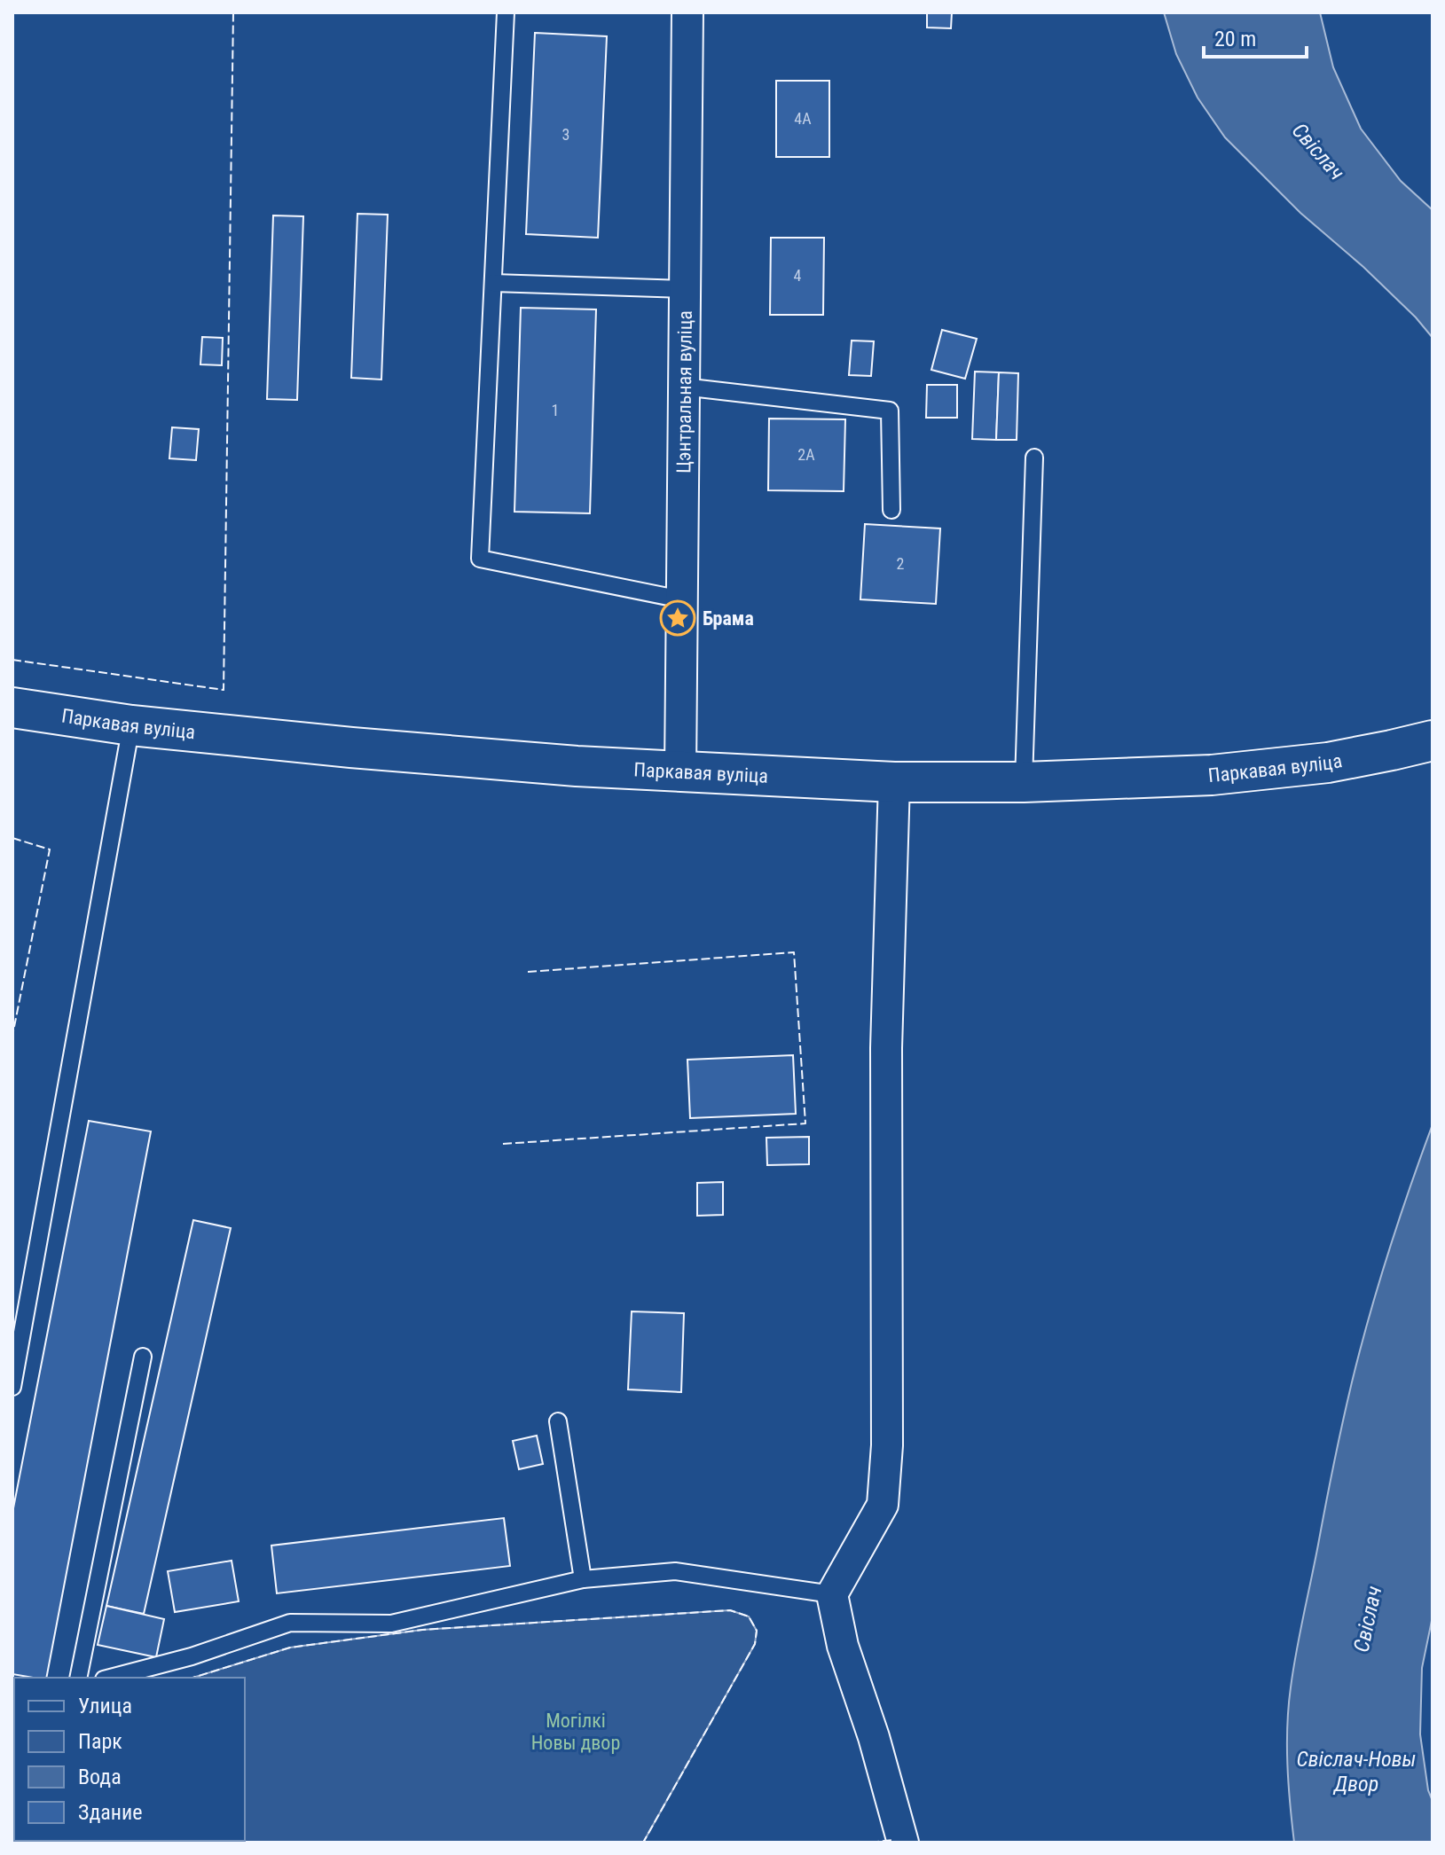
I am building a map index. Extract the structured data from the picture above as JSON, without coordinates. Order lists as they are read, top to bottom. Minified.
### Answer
{"streets":{"main road":["Паркавая вуліца"],"street":["Цэнтральная вуліца"]},"crossings":[["Цэнтральная вуліца","Паркавая вуліца"]],"water":["Свіслач","Свіслач-Новы Двор"],"parks":["Могілкі Новы двор"],"places":{"place":["Брама"]},"house_numbers":["4А","3","4","1","2А","2"],"legend":["Улица","Парк","Вода","Здание"],"scale_bar":"20 m"}
